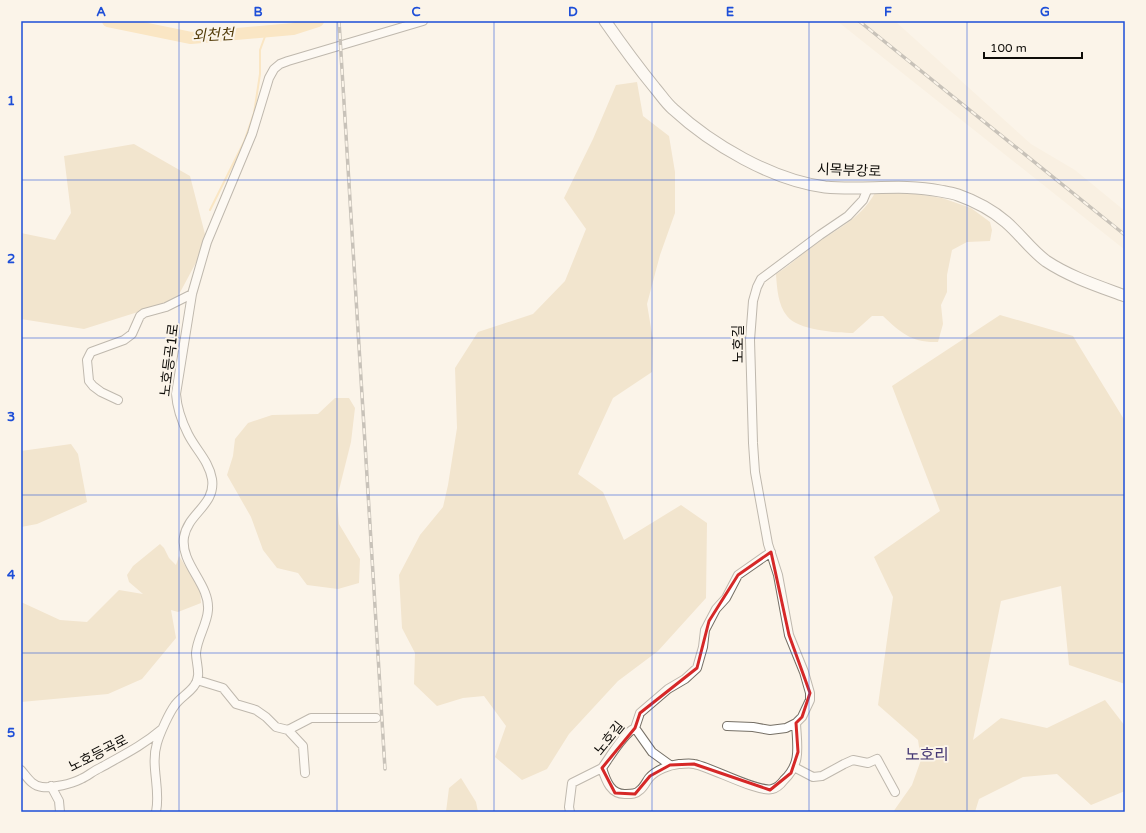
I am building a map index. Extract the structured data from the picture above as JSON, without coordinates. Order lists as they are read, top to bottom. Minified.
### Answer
{"streets":{"main road":["시목부강로"],"street":["노호길","노호등곡1로","노호등곡로"]},"crossings":[["시목부강로","노호길"]],"districts":["노호리"],"water":["외천천"],"scale_bar":"100 m","grid":{"columns":["A","B","C","D","E","F","G"],"rows":["1","2","3","4","5"]}}
